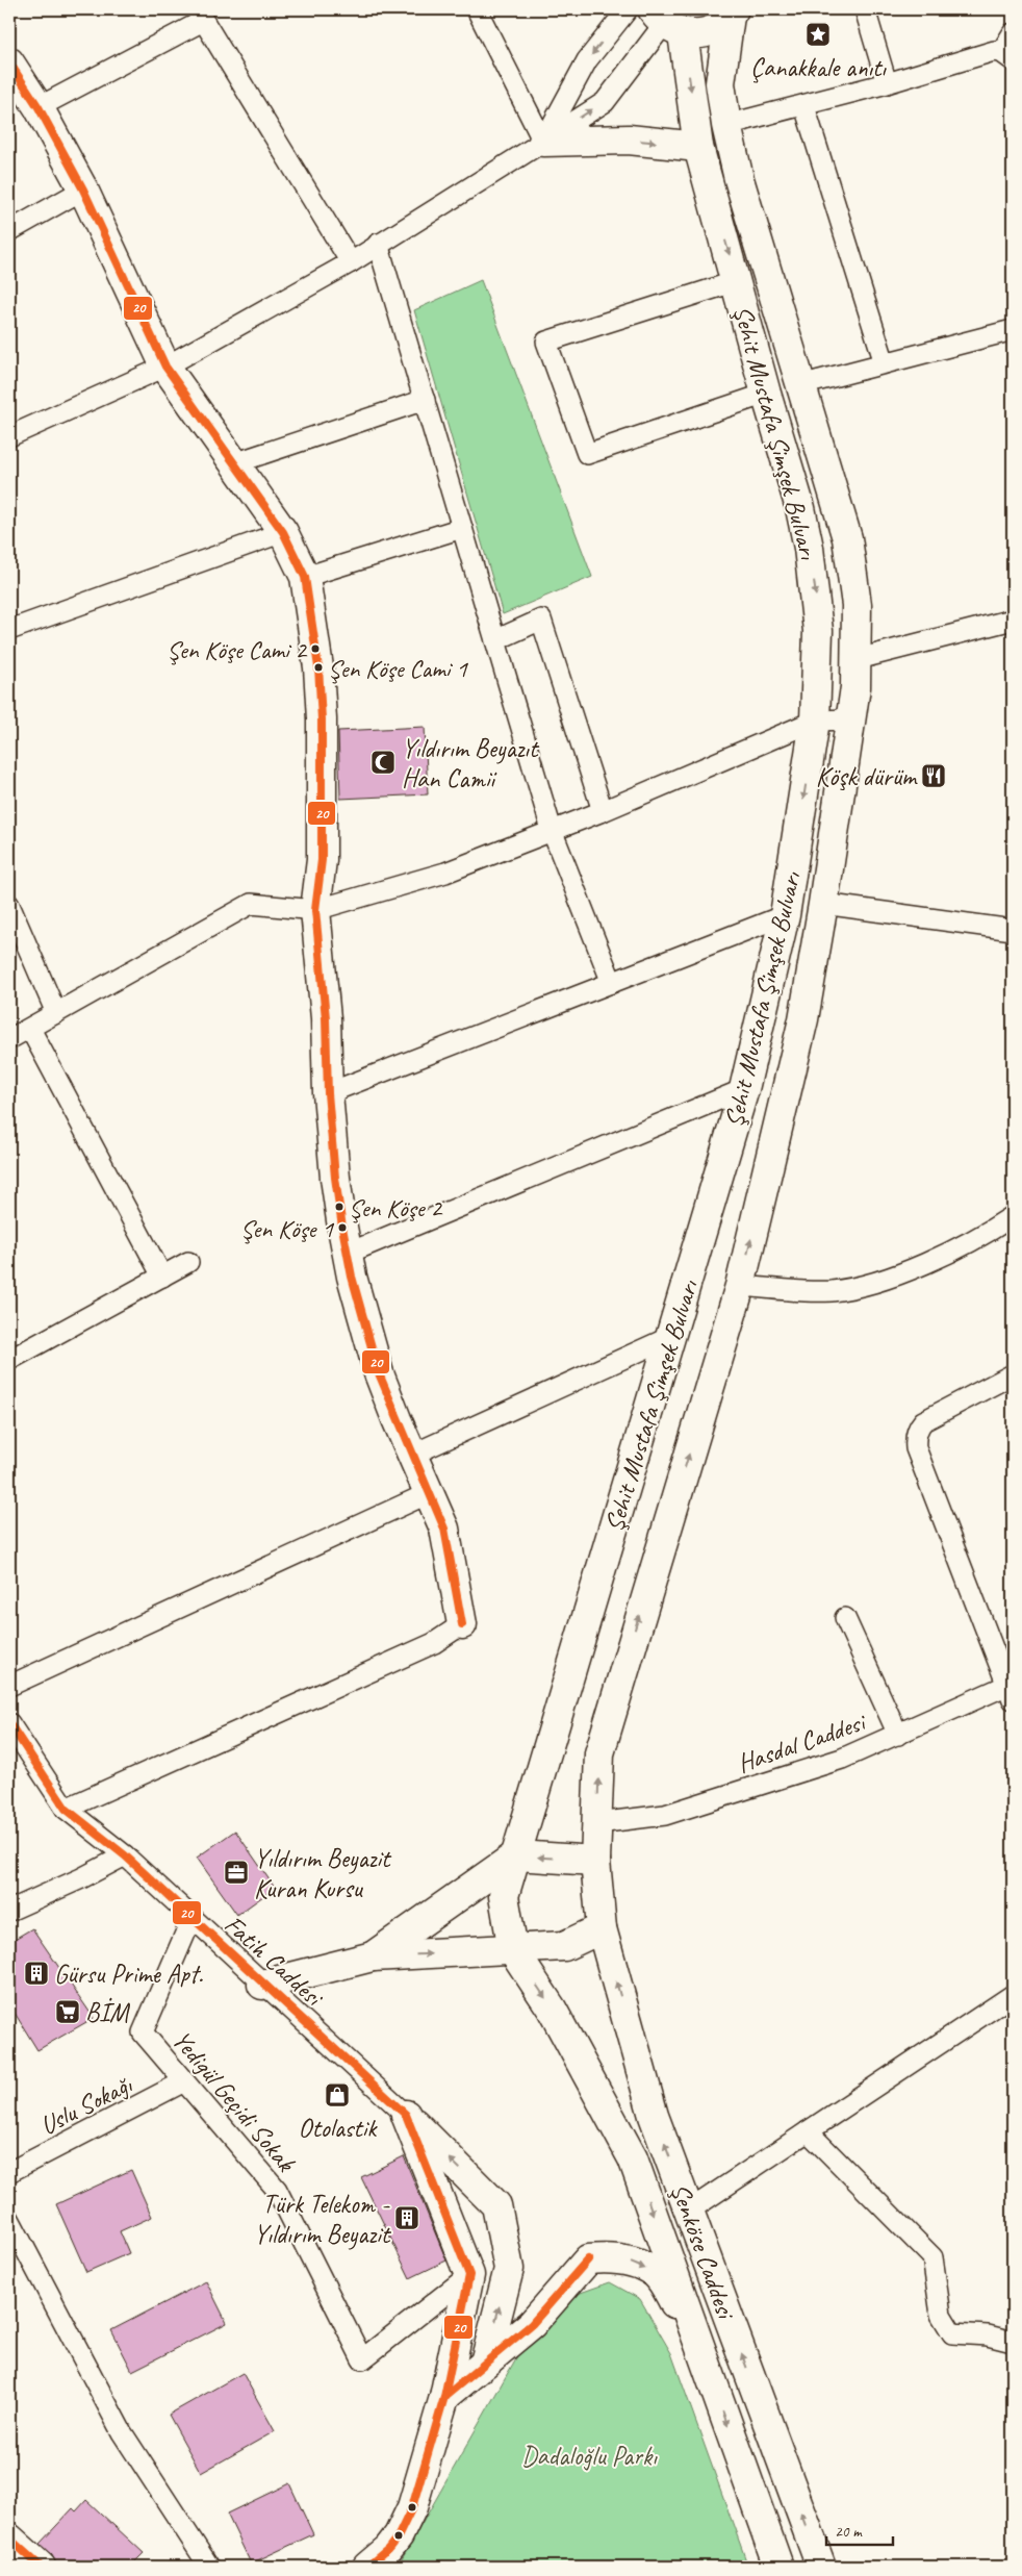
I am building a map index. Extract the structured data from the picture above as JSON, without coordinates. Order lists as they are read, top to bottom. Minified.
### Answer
{"streets":{"main road":["Şehit Mustafa Şimşek Bulvarı","Şenköse Caddesi"],"street":["Hasdal Caddesi","Fatih Caddesi","Yedigül Geçidi Sokak","Uslu Sokağı"]},"crossings":[["Şehit Mustafa Şimşek Bulvarı","Hasdal Caddesi"],["Şehit Mustafa Şimşek Bulvarı","Şenköse Caddesi"],["Fatih Caddesi","Yedigül Geçidi Sokak"],["Yedigül Geçidi Sokak","Uslu Sokağı"]],"parks":["Dadaloğlu Parkı"],"places":{"place":["Çanakkale anıtı"],"other":["Şen Köşe Cami 2","Şen Köşe Cami 1","Şen Köşe 2","Şen Köşe 1"],"mosque":["Yıldırım Beyazıt Han Camii"],"restaurant":["Köşk dürüm"],"office":["Yıldırım Beyazit Kuran Kursu"],"building":["Gürsu Prime Apt.","Türk Telekom - Yıldırım Beyazit"],"supermarket":["BİM"],"shop":["Otolastik"]},"lines":["transit line 20"],"scale_bar":"20 m"}
